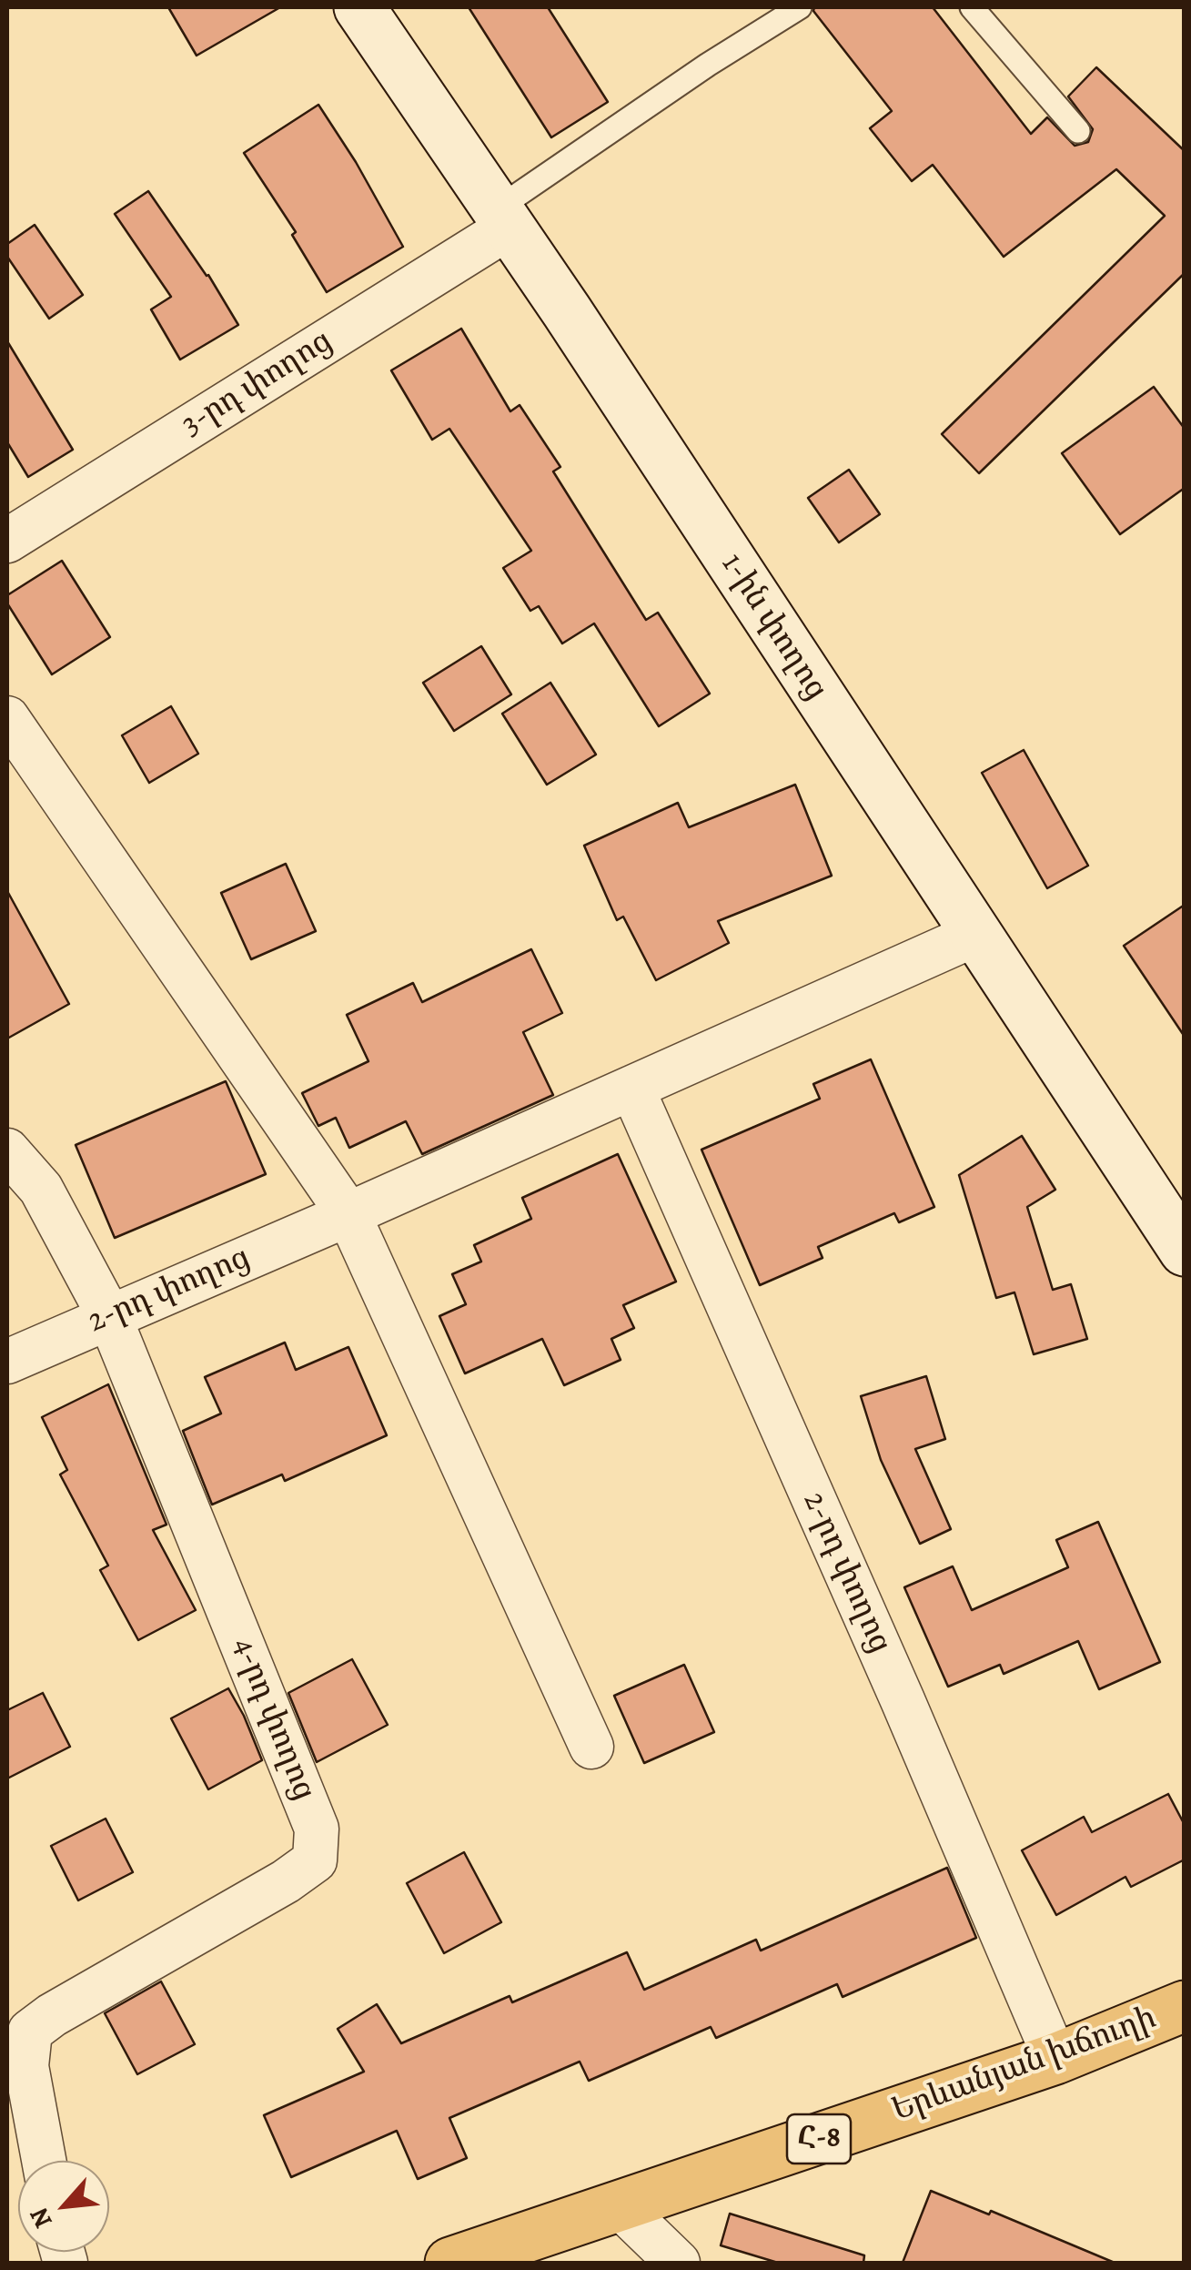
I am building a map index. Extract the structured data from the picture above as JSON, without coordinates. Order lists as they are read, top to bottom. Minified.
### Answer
{"streets":{"main road":["1-ին փողոց","Երևանյան խճուղի","Հ-8"],"street":["3-րդ փողոց","2-րդ փողոց","4-րդ փողոց"]},"crossings":[["3-րդ փողոց","1-ին փողոց"],["1-ին փողոց","2-րդ փողոց"],["2-րդ փողոց","4-րդ փողոց"],["2-րդ փողոց","Երևանյան խճուղի"]],"north":"bottom left"}
